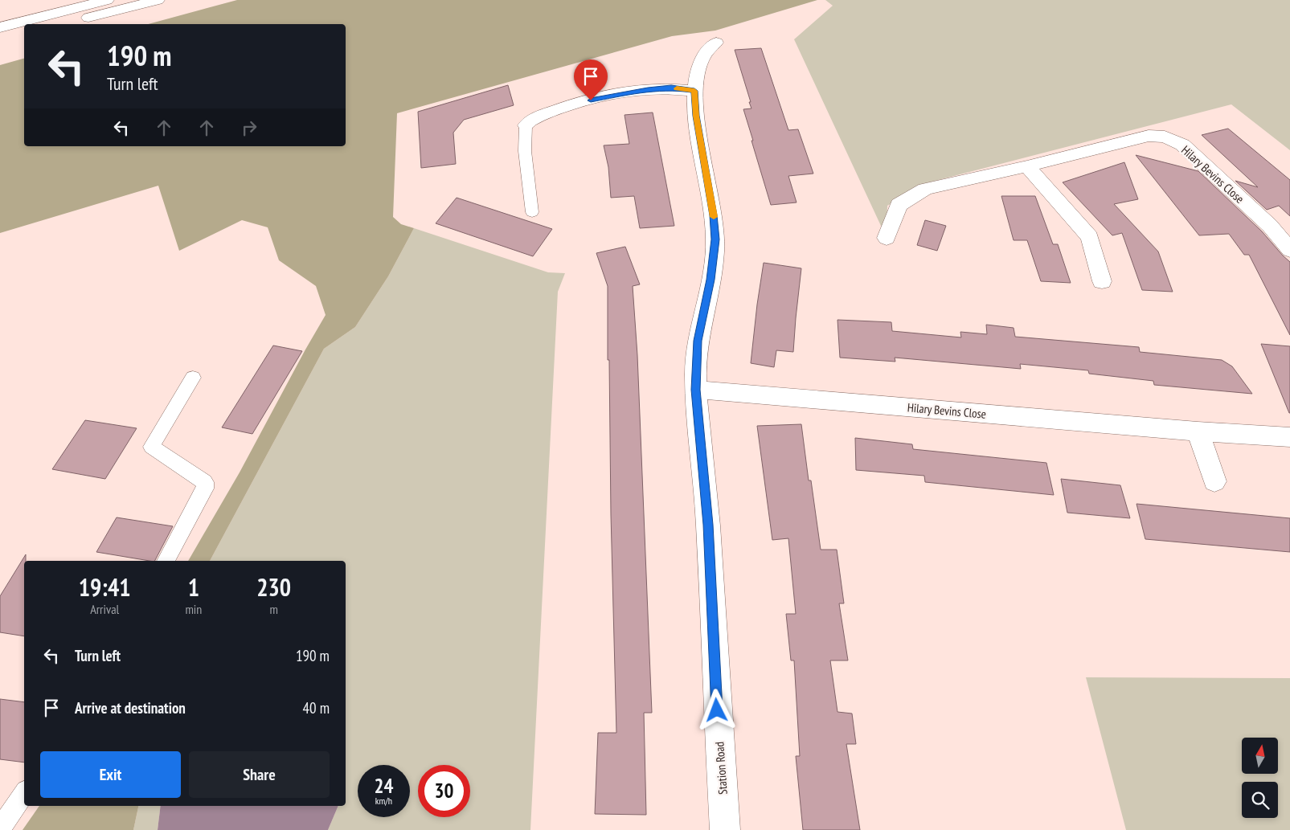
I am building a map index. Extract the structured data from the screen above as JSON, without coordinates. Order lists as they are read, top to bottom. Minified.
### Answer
{"streets":{"street":["Hilary Bevins Close","Station Road"]},"crossings":[["Hilary Bevins Close","Station Road"]],"north":"top","page":{"turn":["190 m","Turn left"],"eta":["19:41","Arrival","1","min","230","m"],"list":[{"name":"Turn left","value":"190 m"},{"name":"Arrive at destination","value":"40 m"}],"buttons":["Exit","Share"],"speed":"24 km/h","limit":"30"}}
